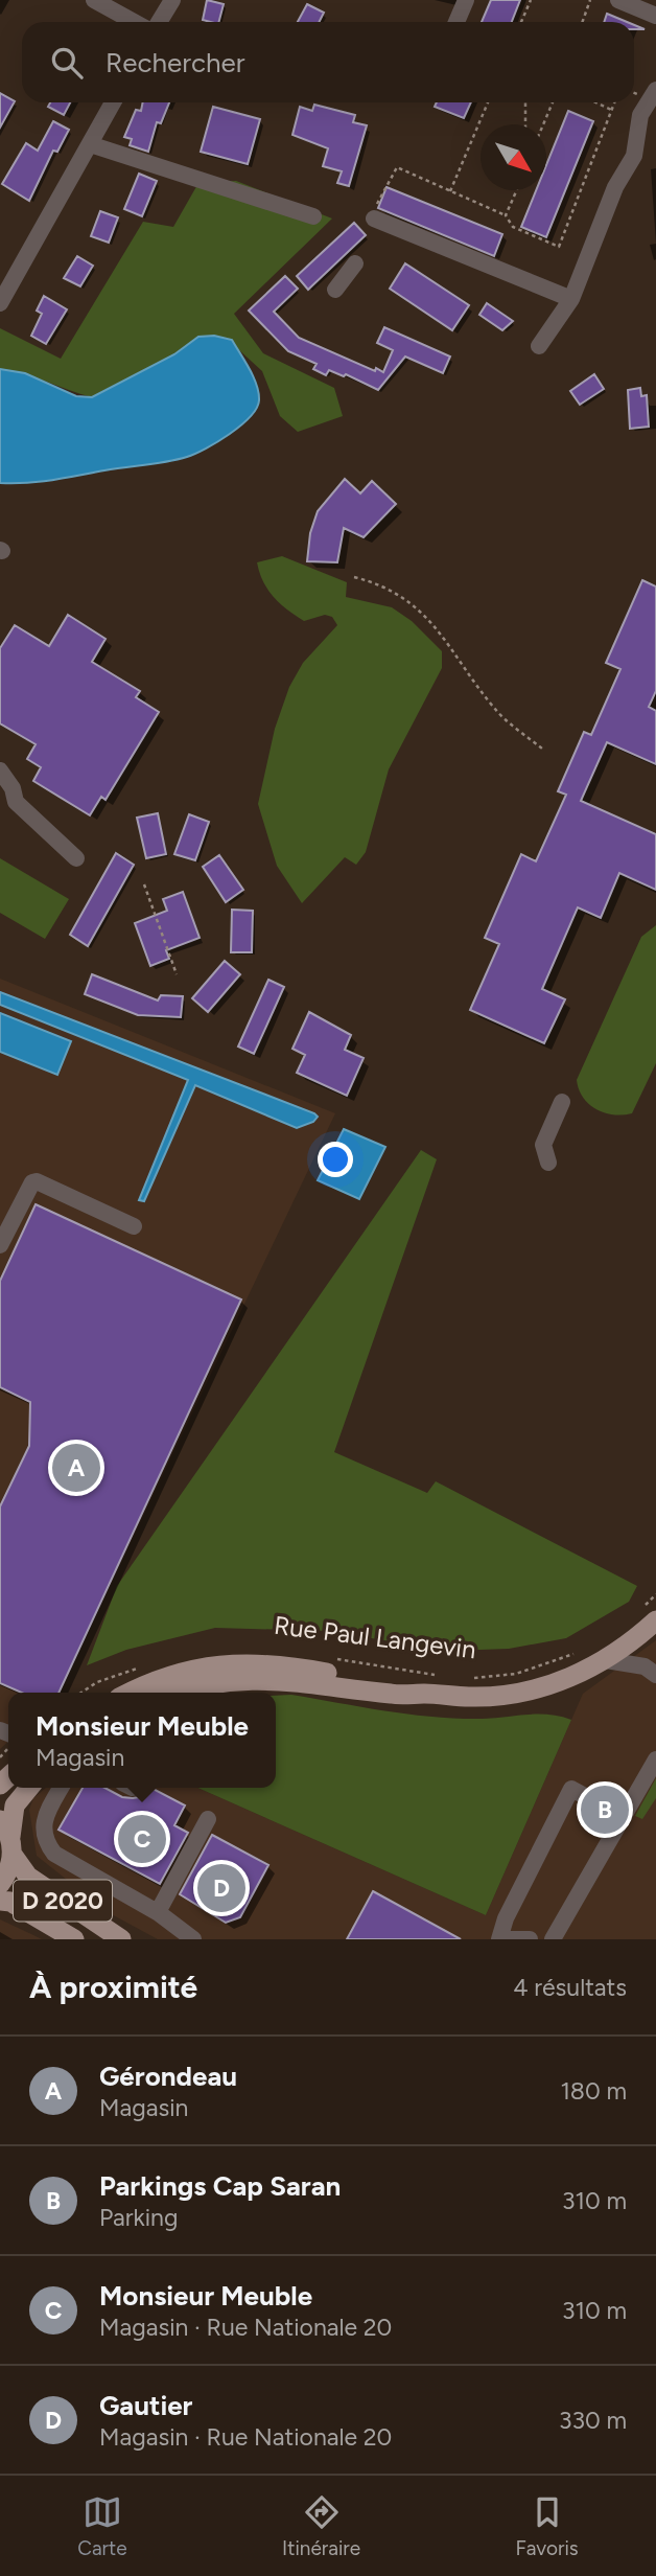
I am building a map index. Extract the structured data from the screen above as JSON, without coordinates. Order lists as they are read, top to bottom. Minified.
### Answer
{"streets":{"main road":["Rue Paul Langevin","D 2020"]},"north":"bottom right","page":{"search":"Rechercher","pins":["A","B","C","D"],"popup":["Monsieur Meuble","Magasin"],"heading":["À proximité","4 résultats"],"list":[{"mark":"A","name":"Gérondeau","note":"Magasin","value":"180 m"},{"mark":"B","name":"Parkings Cap Saran","note":"Parking","value":"310 m"},{"mark":"C","name":"Monsieur Meuble","note":"Magasin · Rue Nationale 20","value":"310 m"},{"mark":"D","name":"Gautier","note":"Magasin · Rue Nationale 20","value":"330 m"}],"nav":["Carte","Itinéraire","Favoris"]}}
